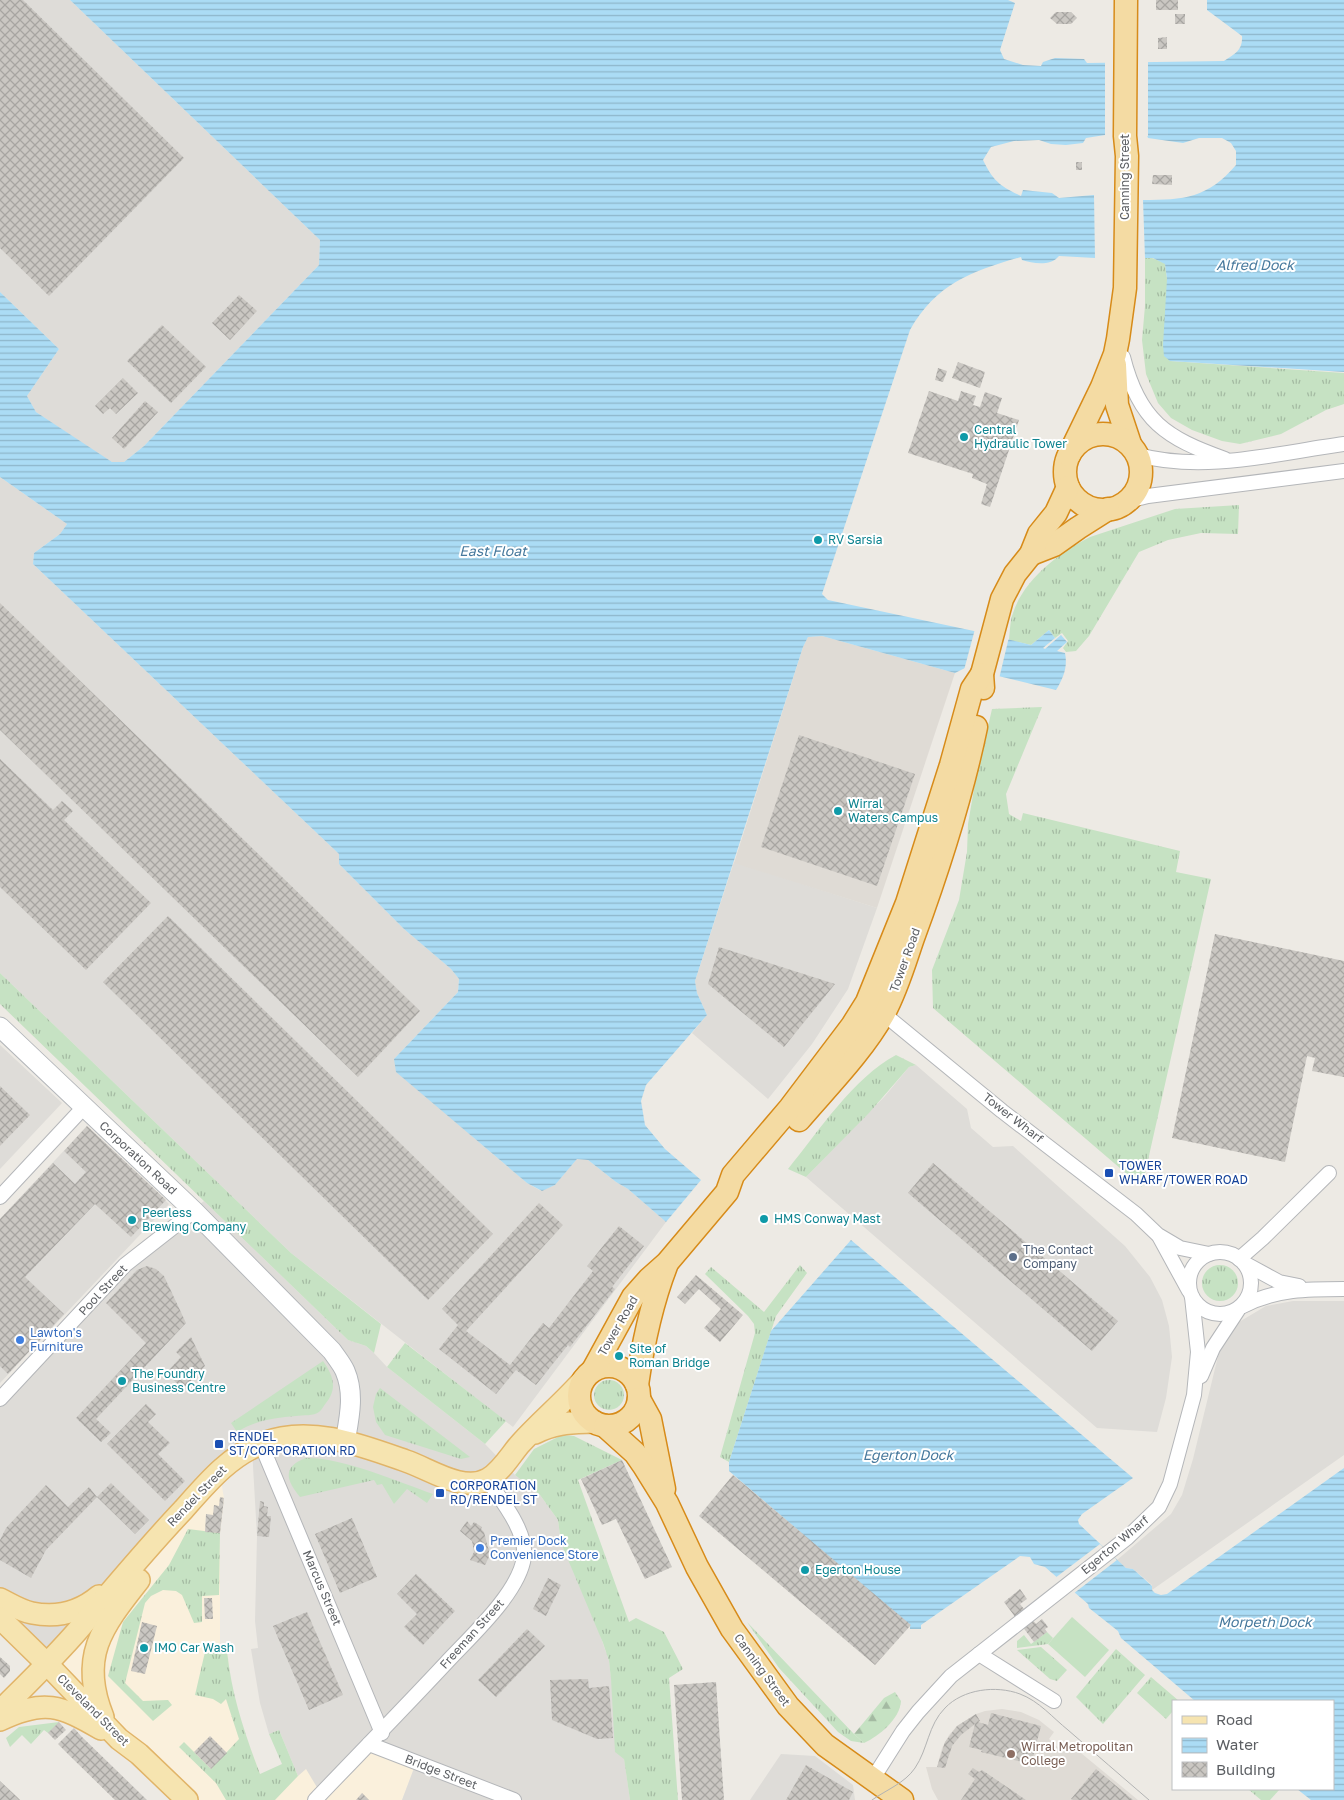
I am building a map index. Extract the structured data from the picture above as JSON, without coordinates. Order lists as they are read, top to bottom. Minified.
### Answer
{"streets":{"highway":["Canning Street","Tower Road"],"main road":["Corporation Road","Rendel Street","Cleveland Street"],"street":["Tower Wharf","Pool Street","Egerton Wharf","Marcus Street","Freeman Street","Bridge Street"]},"crossings":[["Canning Street","Tower Road"],["Canning Street","Egerton Wharf"],["Tower Road","Tower Wharf"],["Tower Wharf","Egerton Wharf"],["Corporation Road","Pool Street"],["Corporation Road","Rendel Street"],["Rendel Street","Marcus Street"],["Rendel Street","Freeman Street"],["Rendel Street","Cleveland Street"],["Marcus Street","Freeman Street"],["Freeman Street","Bridge Street"]],"water":["Alfred Dock","East Float","Egerton Dock","Morpeth Dock"],"places":{"other":["Central Hydraulic Tower","RV Sarsia","Wirral Waters Campus","HMS Conway Mast","Peerless Brewing Company","The Contact Company","Lawton's Furniture","Site of Roman Bridge","The Foundry Business Centre","Premier Dock Convenience Store","Egerton House","IMO Car Wash","Wirral Metropolitan College"],"transit":["TOWER WHARF/TOWER ROAD","RENDEL ST/CORPORATION RD","CORPORATION RD/RENDEL ST"]},"legend":["Road","Water","Building"]}
